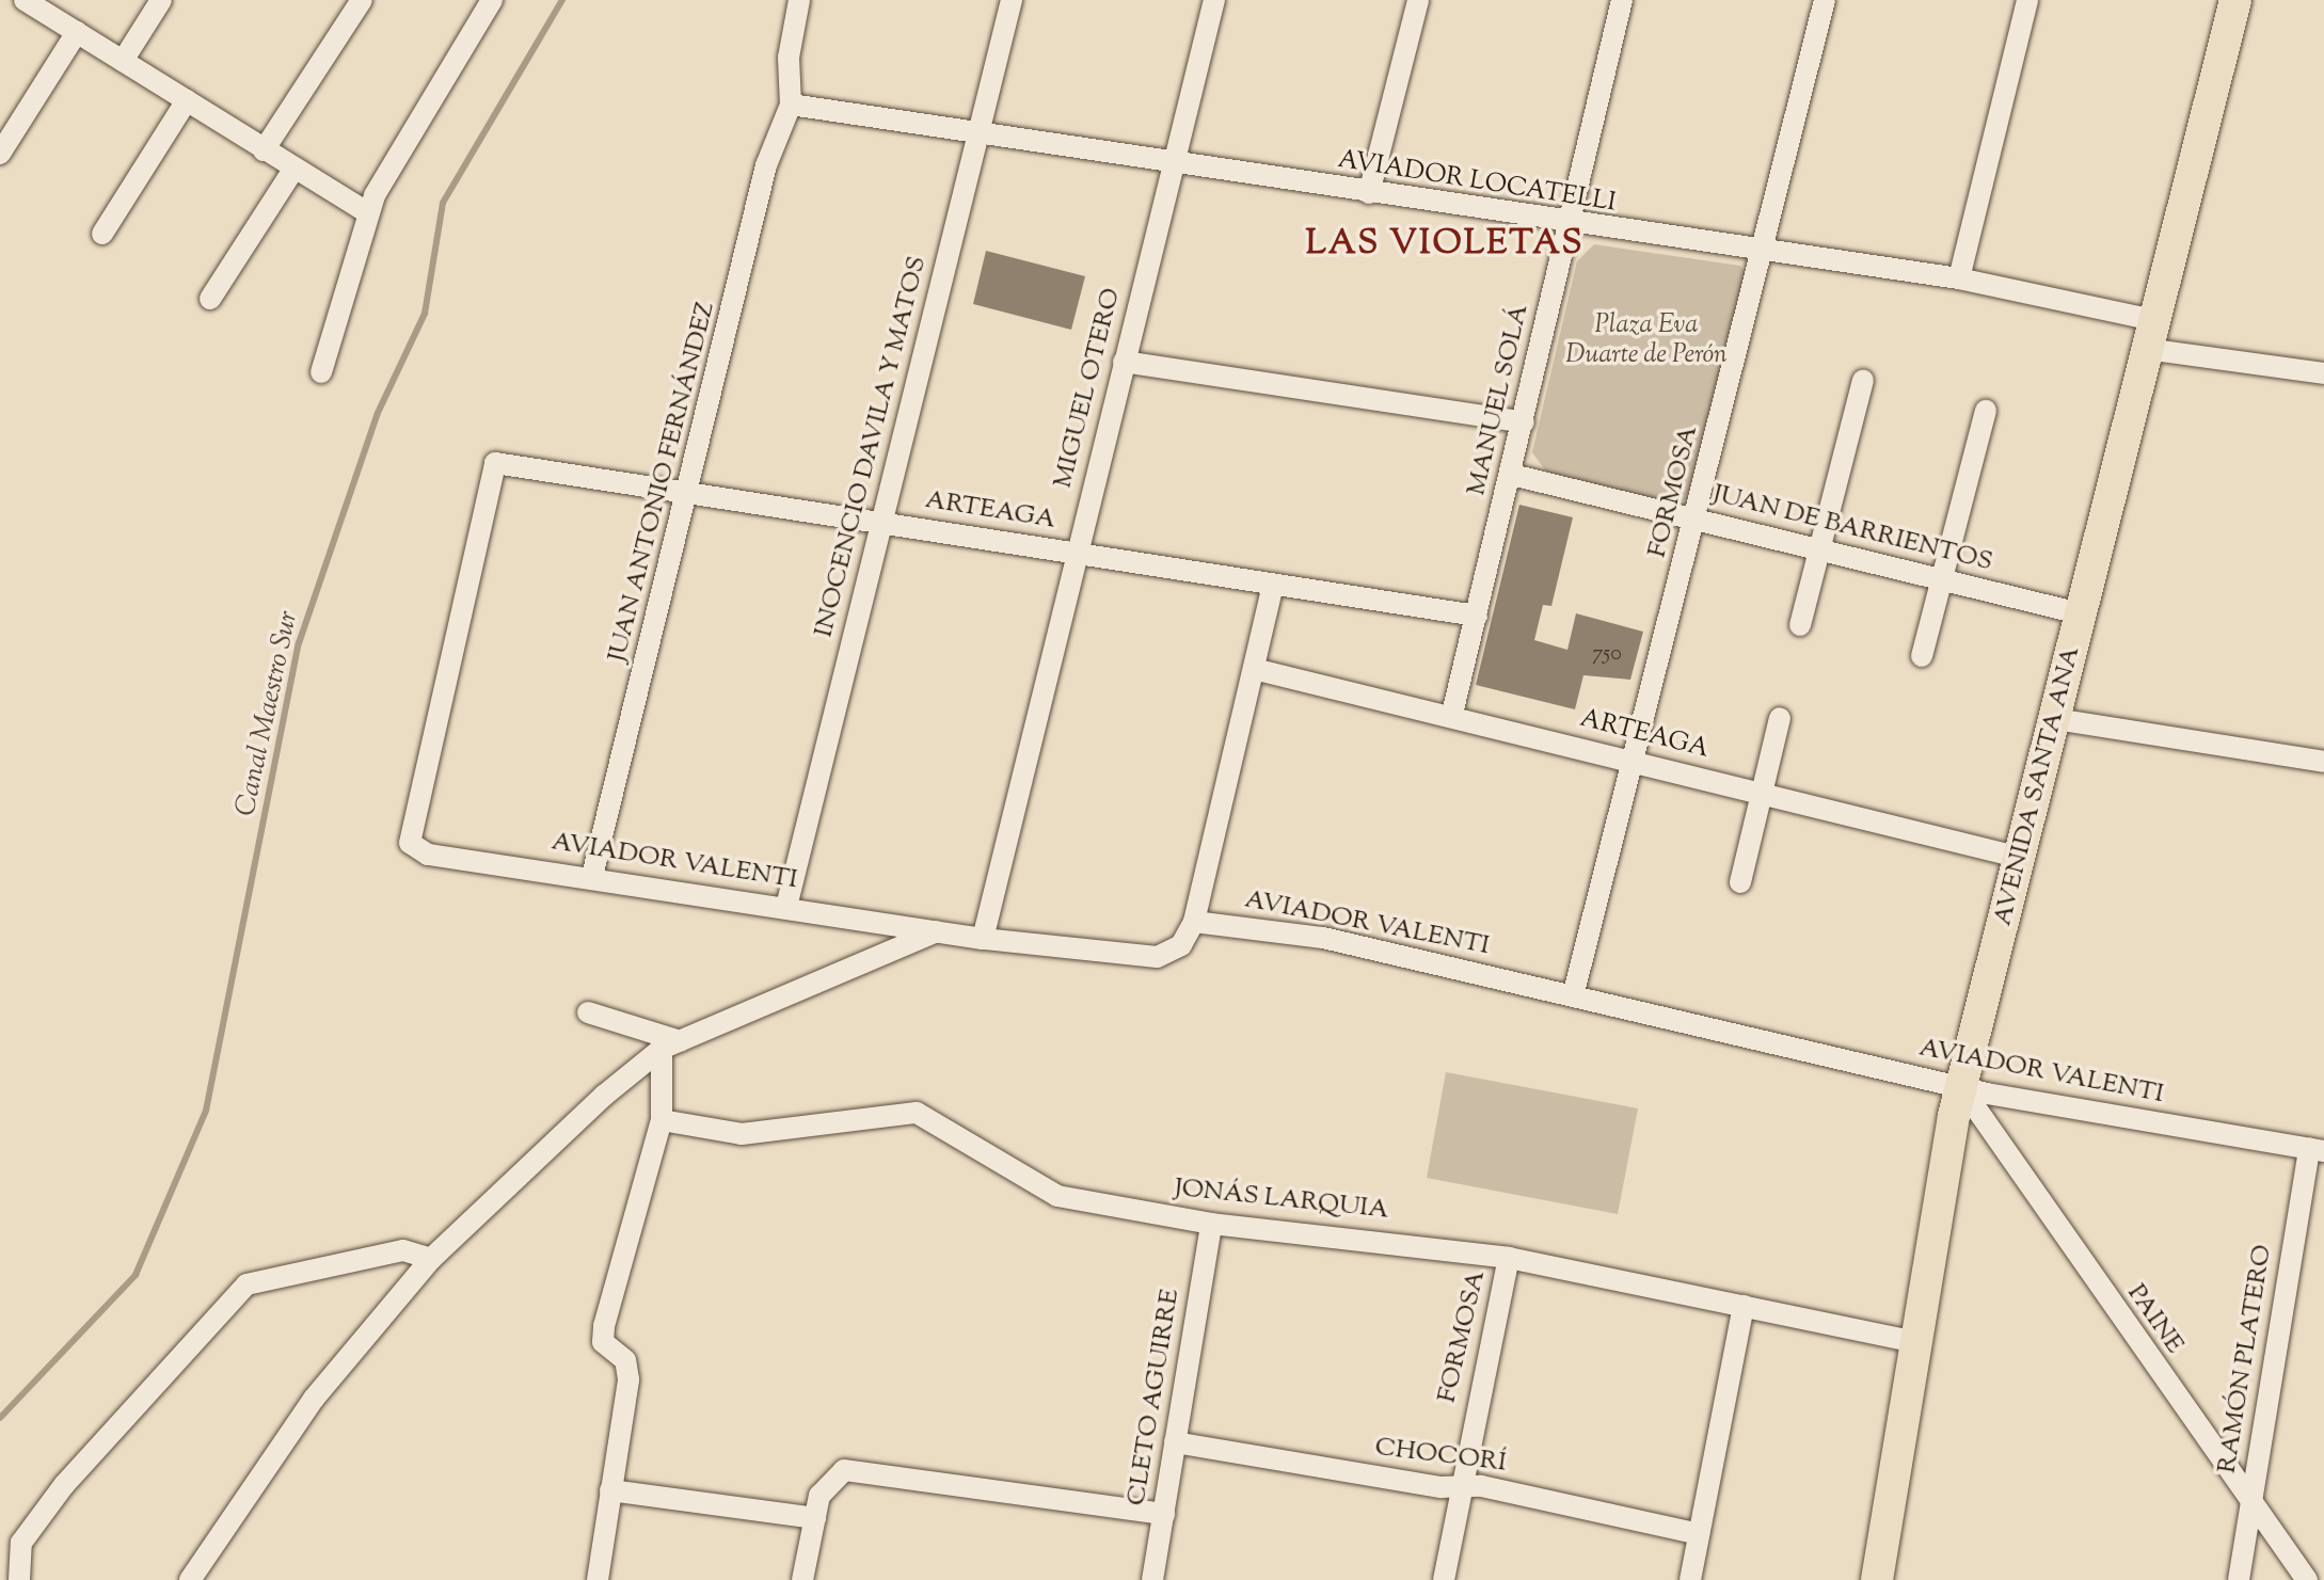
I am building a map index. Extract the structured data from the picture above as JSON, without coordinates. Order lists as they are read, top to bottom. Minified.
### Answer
{"streets":{"main road":["AVENIDA SANTA ANA"],"street":["AVIADOR LOCATELLI","MIGUEL OTERO","MANUEL SOLÁ","INOCENCIO DAVILA Y MATOS","JUAN ANTONIO FERNÁNDEZ","FORMOSA","ARTEAGA","JUAN DE BARRIENTOS","AVIADOR VALENTI","JONÁS LARQUIA","PAINE","RAMÓN PLATERO","CLETO AGUIRRE","CHOCORÍ"]},"crossings":[["AVIADOR LOCATELLI","MIGUEL OTERO"],["AVIADOR LOCATELLI","MANUEL SOLÁ"],["AVIADOR LOCATELLI","INOCENCIO DAVILA Y MATOS"],["AVIADOR LOCATELLI","JUAN ANTONIO FERNÁNDEZ"],["AVIADOR LOCATELLI","FORMOSA"],["AVIADOR LOCATELLI","AVENIDA SANTA ANA"],["MIGUEL OTERO","ARTEAGA"],["MIGUEL OTERO","AVIADOR VALENTI"],["MANUEL SOLÁ","ARTEAGA"],["MANUEL SOLÁ","JUAN DE BARRIENTOS"],["INOCENCIO DAVILA Y MATOS","ARTEAGA"],["INOCENCIO DAVILA Y MATOS","AVIADOR VALENTI"],["JUAN ANTONIO FERNÁNDEZ","ARTEAGA"],["JUAN ANTONIO FERNÁNDEZ","AVIADOR VALENTI"],["FORMOSA","ARTEAGA"],["FORMOSA","JUAN DE BARRIENTOS"],["FORMOSA","AVIADOR VALENTI"],["FORMOSA","JONÁS LARQUIA"],["FORMOSA","CHOCORÍ"],["ARTEAGA","AVENIDA SANTA ANA"],["ARTEAGA","AVIADOR VALENTI"],["JUAN DE BARRIENTOS","AVENIDA SANTA ANA"],["AVENIDA SANTA ANA","AVIADOR VALENTI"],["AVENIDA SANTA ANA","JONÁS LARQUIA"],["AVENIDA SANTA ANA","PAINE"],["AVIADOR VALENTI","PAINE"],["AVIADOR VALENTI","RAMÓN PLATERO"],["JONÁS LARQUIA","CLETO AGUIRRE"],["PAINE","RAMÓN PLATERO"],["CLETO AGUIRRE","CHOCORÍ"]],"districts":["LAS VIOLETAS"],"water":["Canal Maestro Sur"],"parks":["Plaza Eva Duarte de Perón"],"house_numbers":["750"]}
